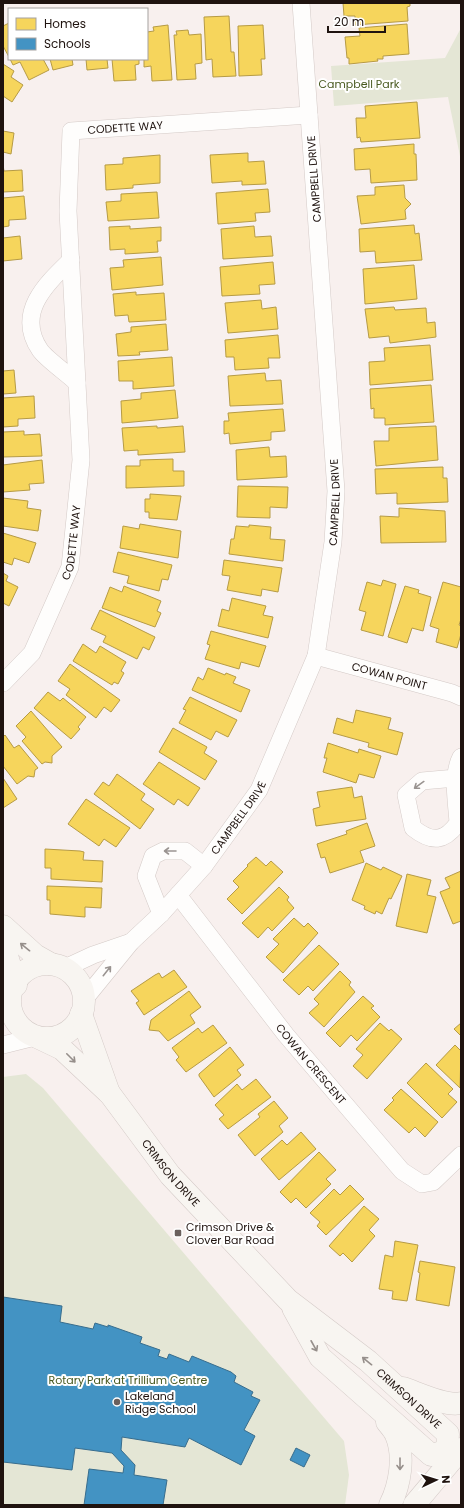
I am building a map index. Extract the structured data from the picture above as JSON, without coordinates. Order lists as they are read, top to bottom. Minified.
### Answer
{"streets":{"street":["CODETTE WAY","CAMPBELL DRIVE","COWAN POINT","COWAN CRESCENT","CRIMSON DRIVE"]},"crossings":[["CODETTE WAY","CAMPBELL DRIVE"],["CAMPBELL DRIVE","COWAN POINT"],["CAMPBELL DRIVE","COWAN CRESCENT"],["CAMPBELL DRIVE","CRIMSON DRIVE"]],"parks":["Campbell Park","Rotary Park at Trillium Centre"],"places":{"transit":["Crimson Drive & Clover Bar Road"],"other":["Lakeland Ridge School"]},"legend":["Homes","Schools"],"scale_bar":"20 m","north":"right"}
